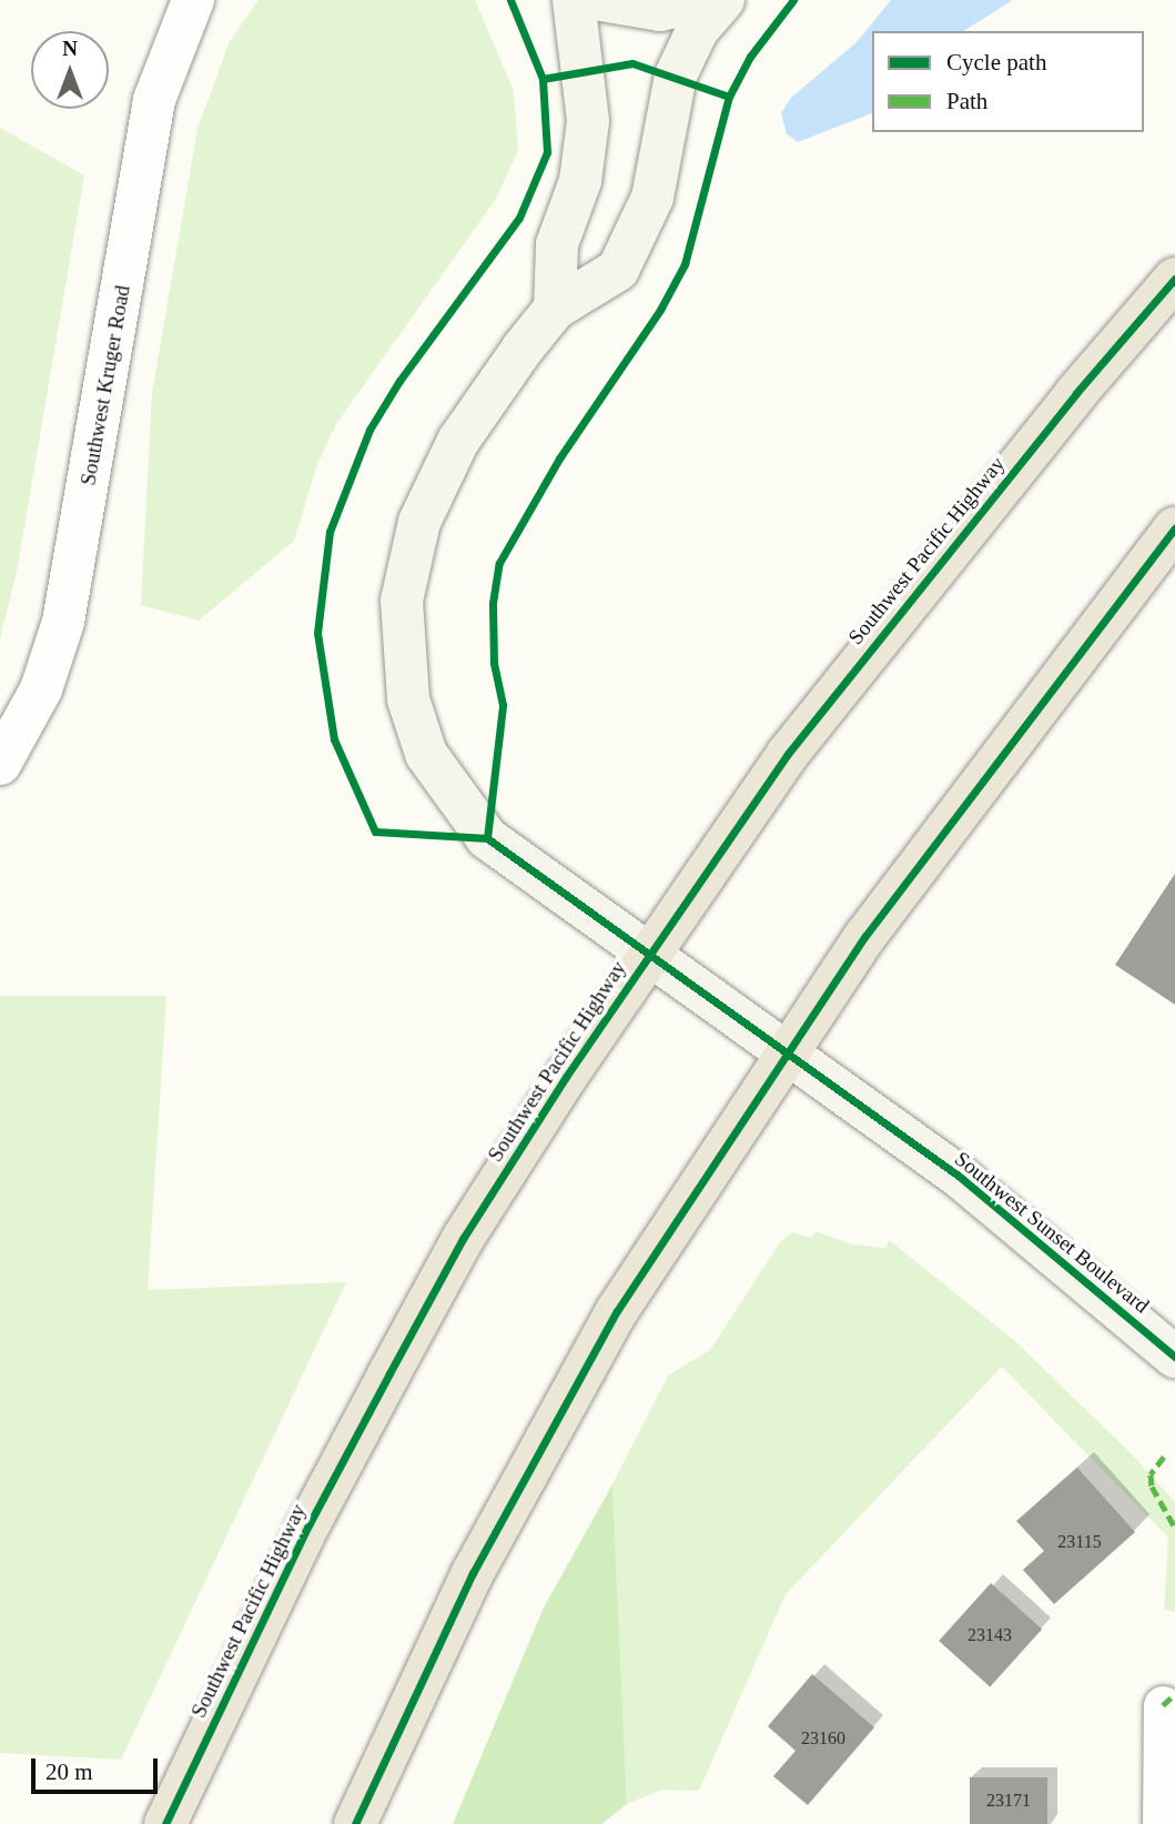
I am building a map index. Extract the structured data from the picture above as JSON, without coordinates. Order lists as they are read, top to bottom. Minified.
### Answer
{"streets":{"highway":["Southwest Pacific Highway"],"main road":["Southwest Sunset Boulevard"],"street":["Southwest Kruger Road"]},"crossings":[["Southwest Pacific Highway","Southwest Sunset Boulevard"]],"house_numbers":["23115","23143","23160","23171"],"legend":["Cycle path","Path"],"scale_bar":"20 m","north":"top"}
